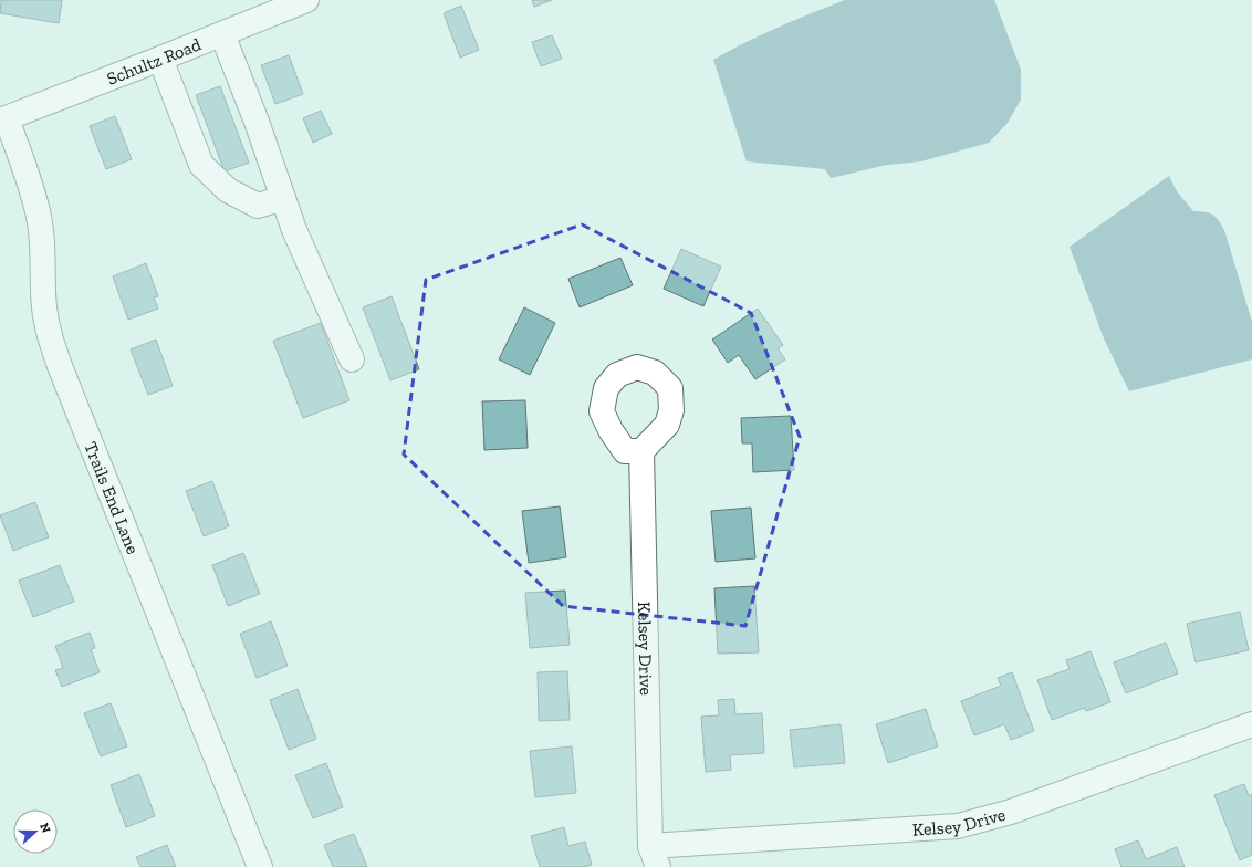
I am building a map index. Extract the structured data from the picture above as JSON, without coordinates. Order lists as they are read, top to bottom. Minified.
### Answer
{"streets":{"street":["Schultz Road","Trails End Lane","Kelsey Drive"]},"crossings":[["Schultz Road","Trails End Lane"]],"north":"right"}
